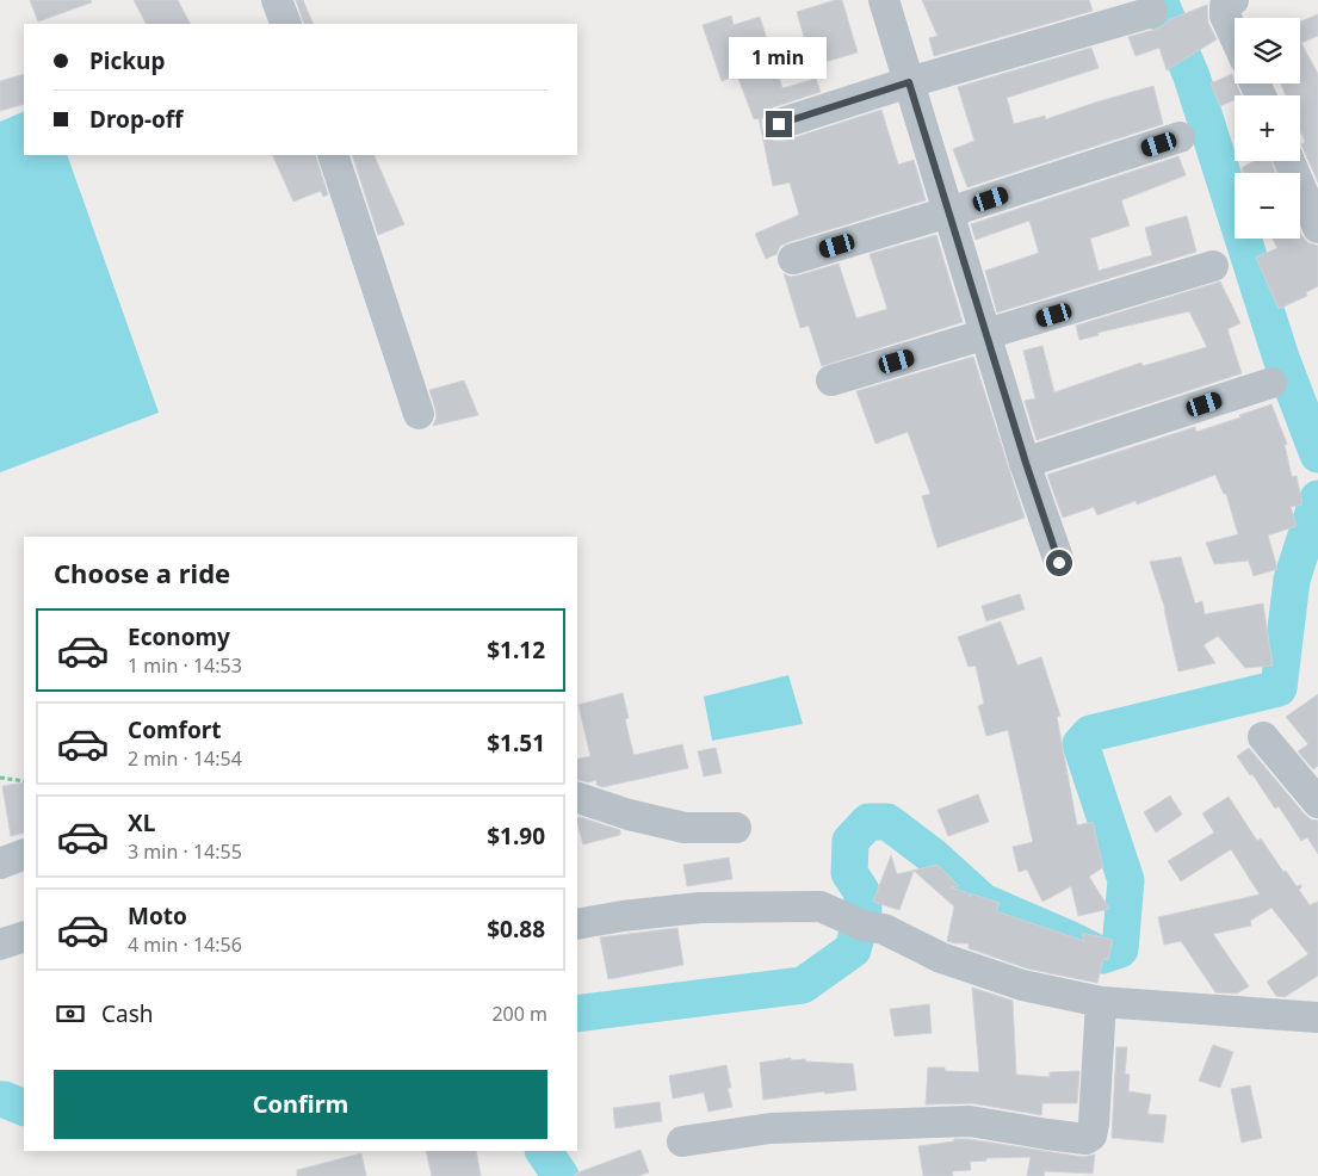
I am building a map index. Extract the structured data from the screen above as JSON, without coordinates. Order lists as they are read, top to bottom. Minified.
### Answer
{"page":{"map_buttons":["+","−"],"banner":["Pickup","Drop-off"],"bubble":"1 min","heading":"Choose a ride","list":[{"name":"Economy","note":"1 min · 14:53","value":"$1.12"},{"name":"Comfort","note":"2 min · 14:54","value":"$1.51"},{"name":"XL","note":"3 min · 14:55","value":"$1.90"},{"name":"Moto","note":"4 min · 14:56","value":"$0.88"}],"pay":["Cash","200 m"],"buttons":"Confirm"}}
